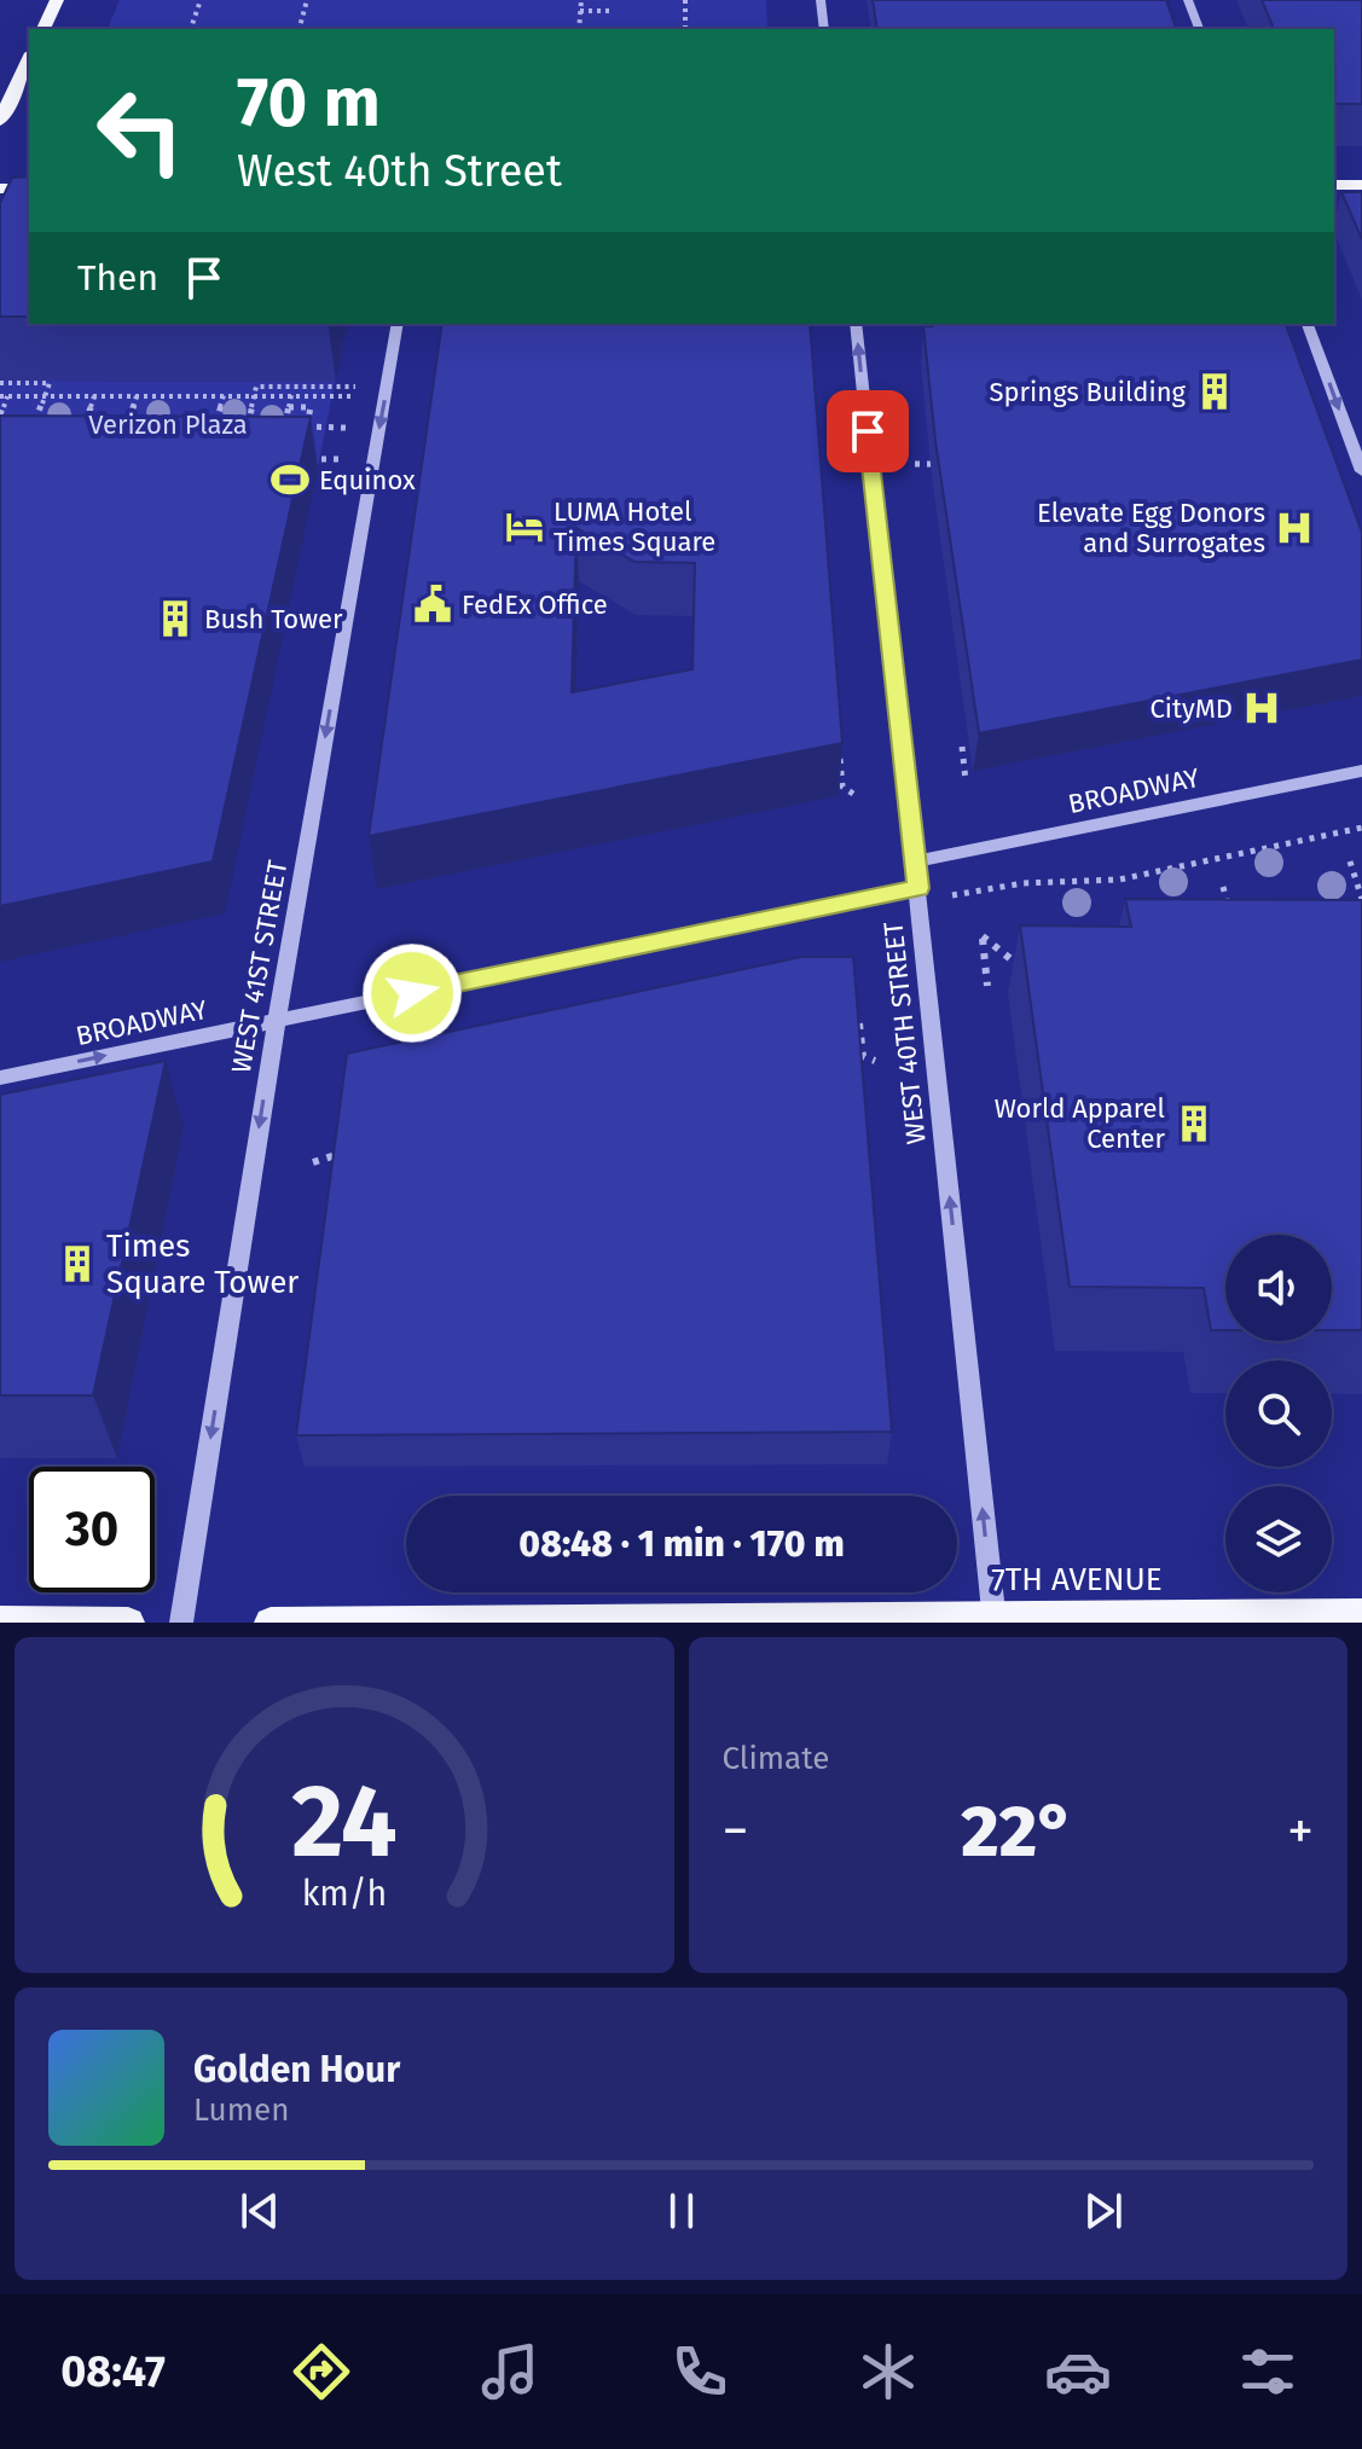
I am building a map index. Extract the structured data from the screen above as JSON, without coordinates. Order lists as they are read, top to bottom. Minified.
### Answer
{"streets":{"main road":["7TH AVENUE"],"street":["BROADWAY","WEST 41ST STREET","WEST 40TH STREET"]},"crossings":[["BROADWAY","WEST 41ST STREET"],["BROADWAY","WEST 40TH STREET"],["WEST 40TH STREET","7TH AVENUE"]],"one_way":["WEST 41ST STREET","WEST 40TH STREET"],"parks":["Verizon Plaza"],"places":{"building":["Springs Building","Bush Tower","World Apparel Center","Times Square Tower"],"sports":["Equinox"],"hotel":["LUMA Hotel Times Square"],"hospital":["Elevate Egg Donors and Surrogates","CityMD"],"public building":["FedEx Office"]},"page":{"turn":["70 m","West 40th Street"],"then":"Then","limit":"30","trip":"08:48 · 1 min · 170 m","tile":"Climate","heat":["−","22°","+"],"song":["Golden Hour","Lumen"],"tabs":"08:47","gauge":["24","km/h"]}}
